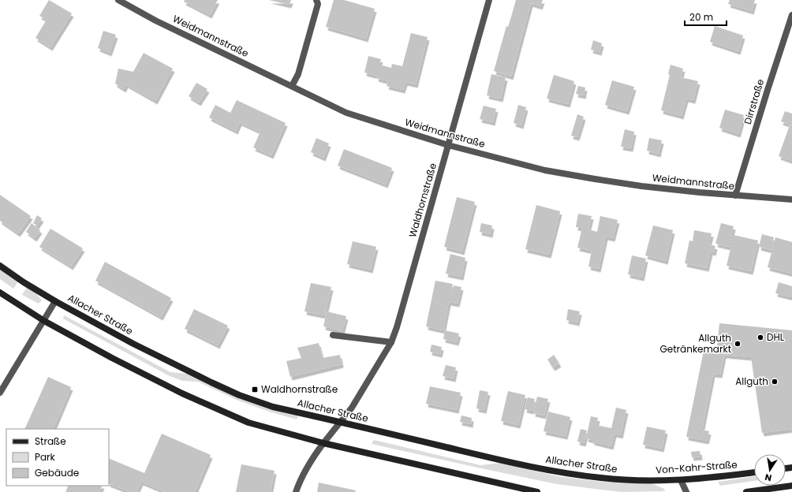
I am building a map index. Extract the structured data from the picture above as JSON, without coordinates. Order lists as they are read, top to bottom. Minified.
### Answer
{"streets":{"main road":["Allacher Straße","Von-Kahr-Straße"],"street":["Weidmannstraße","Dirrstraße","Waldhornstraße"]},"crossings":[["Weidmannstraße","Dirrstraße"],["Weidmannstraße","Waldhornstraße"],["Waldhornstraße","Allacher Straße"],["Allacher Straße","Von-Kahr-Straße"]],"places":{"other":["DHL","Allguth Getränkemarkt","Allguth"],"transit":["Waldhornstraße"]},"legend":["Straße","Park","Gebäude"],"scale_bar":"20 m","north":"bottom"}
